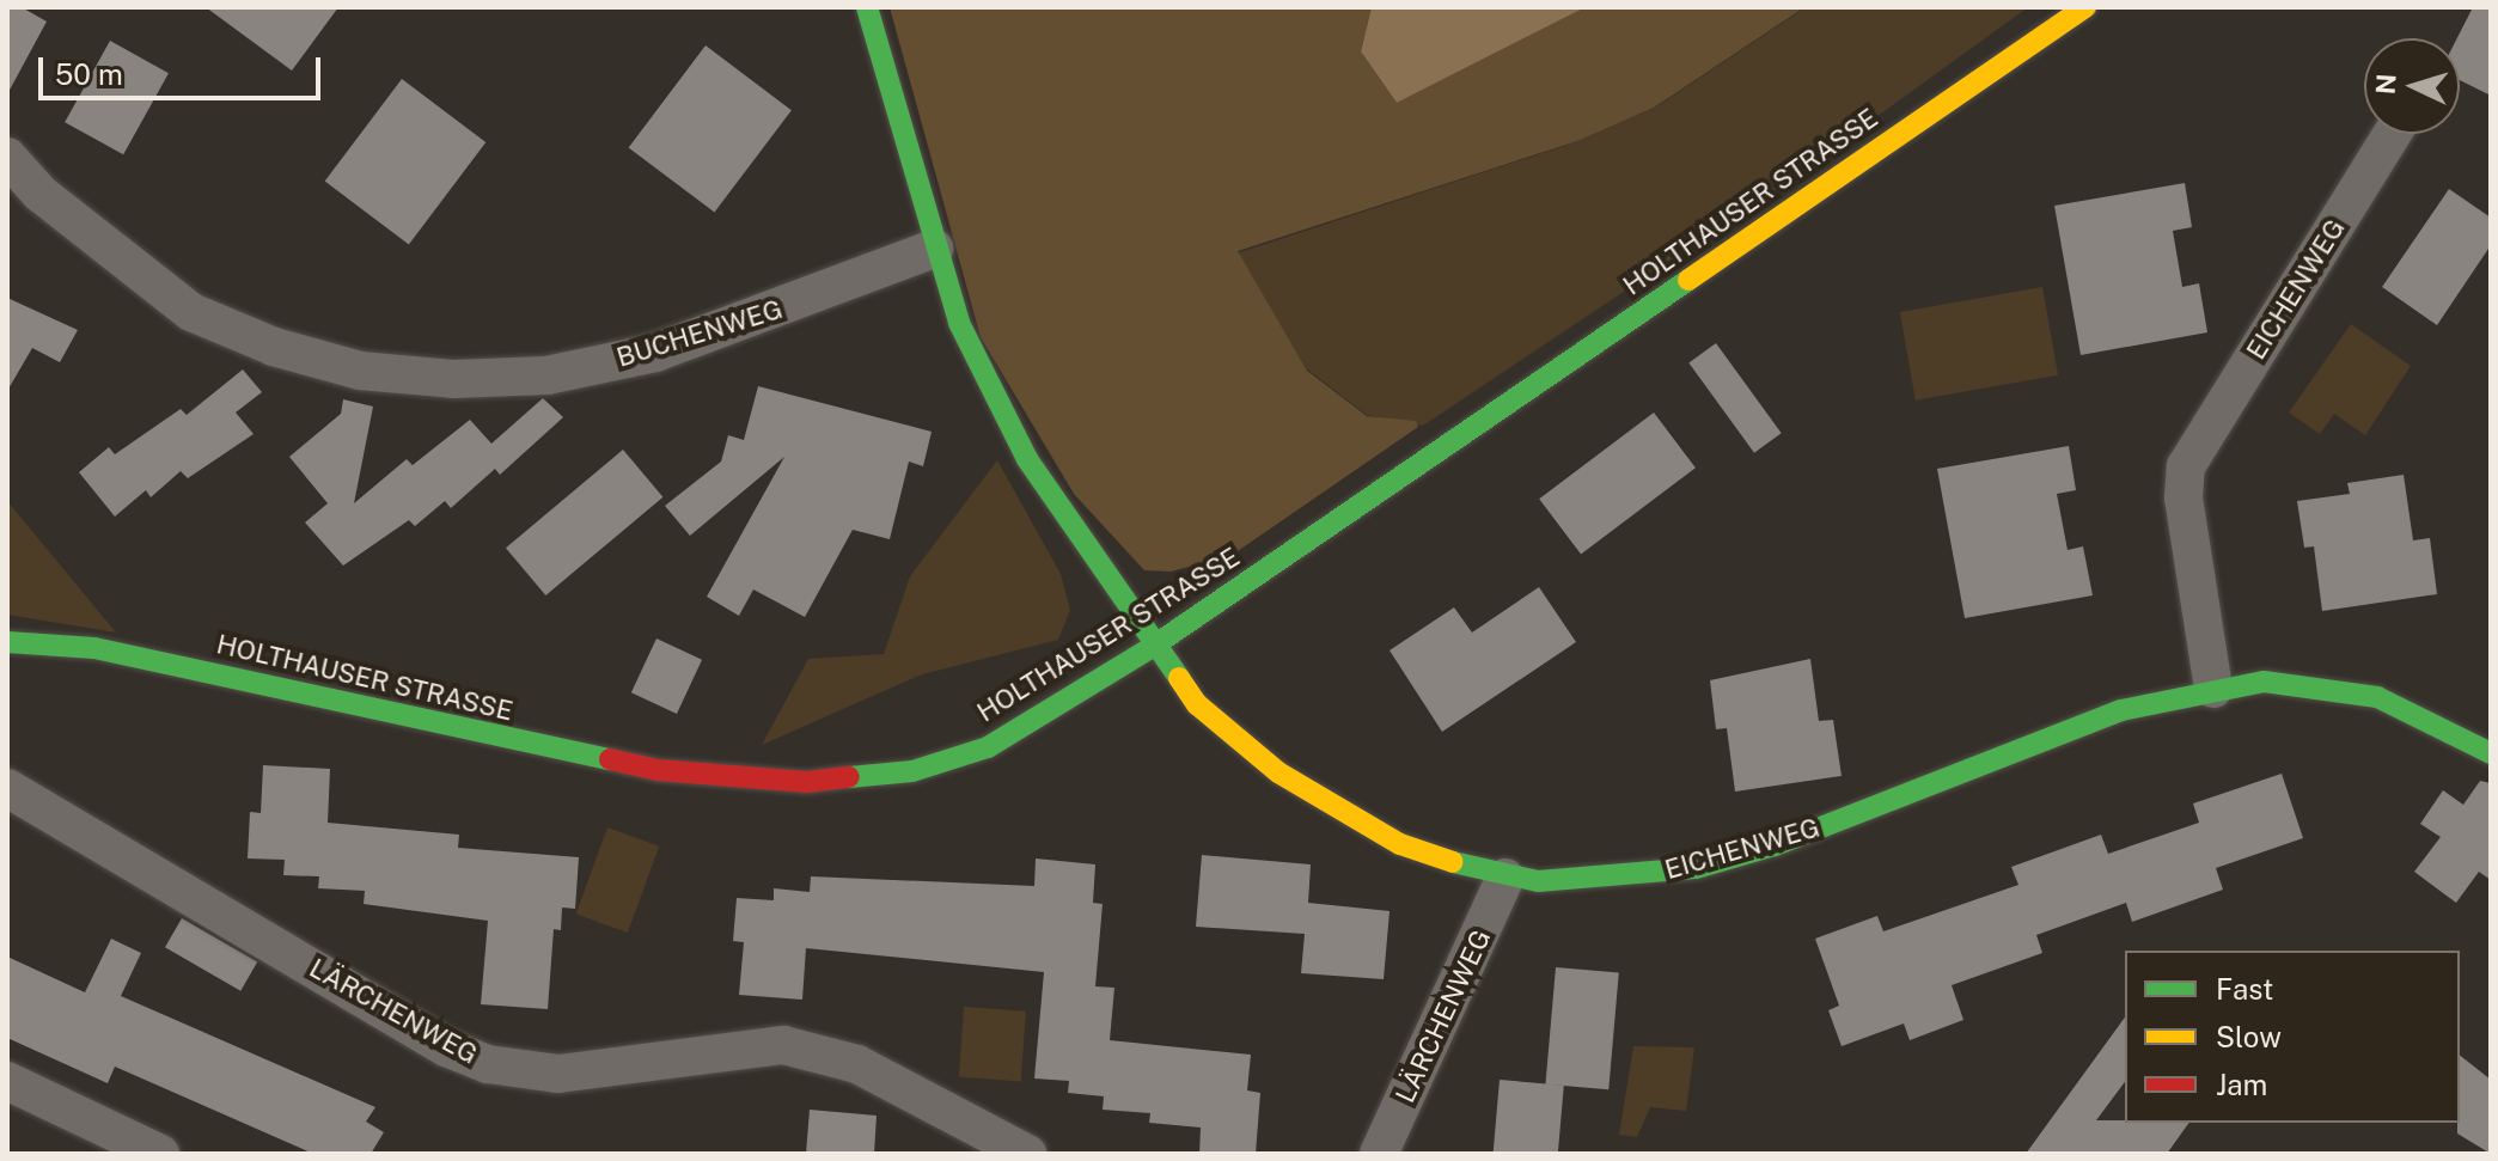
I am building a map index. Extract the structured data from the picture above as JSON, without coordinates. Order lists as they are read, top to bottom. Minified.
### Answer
{"streets":{"street":["HOLTHAUSER STRASSE","EICHENWEG","BUCHENWEG","LÄRCHENWEG"]},"crossings":[["HOLTHAUSER STRASSE","EICHENWEG"],["EICHENWEG","BUCHENWEG"],["EICHENWEG","LÄRCHENWEG"]],"legend":["Fast","Slow","Jam"],"scale_bar":"50 m","north":"left"}
